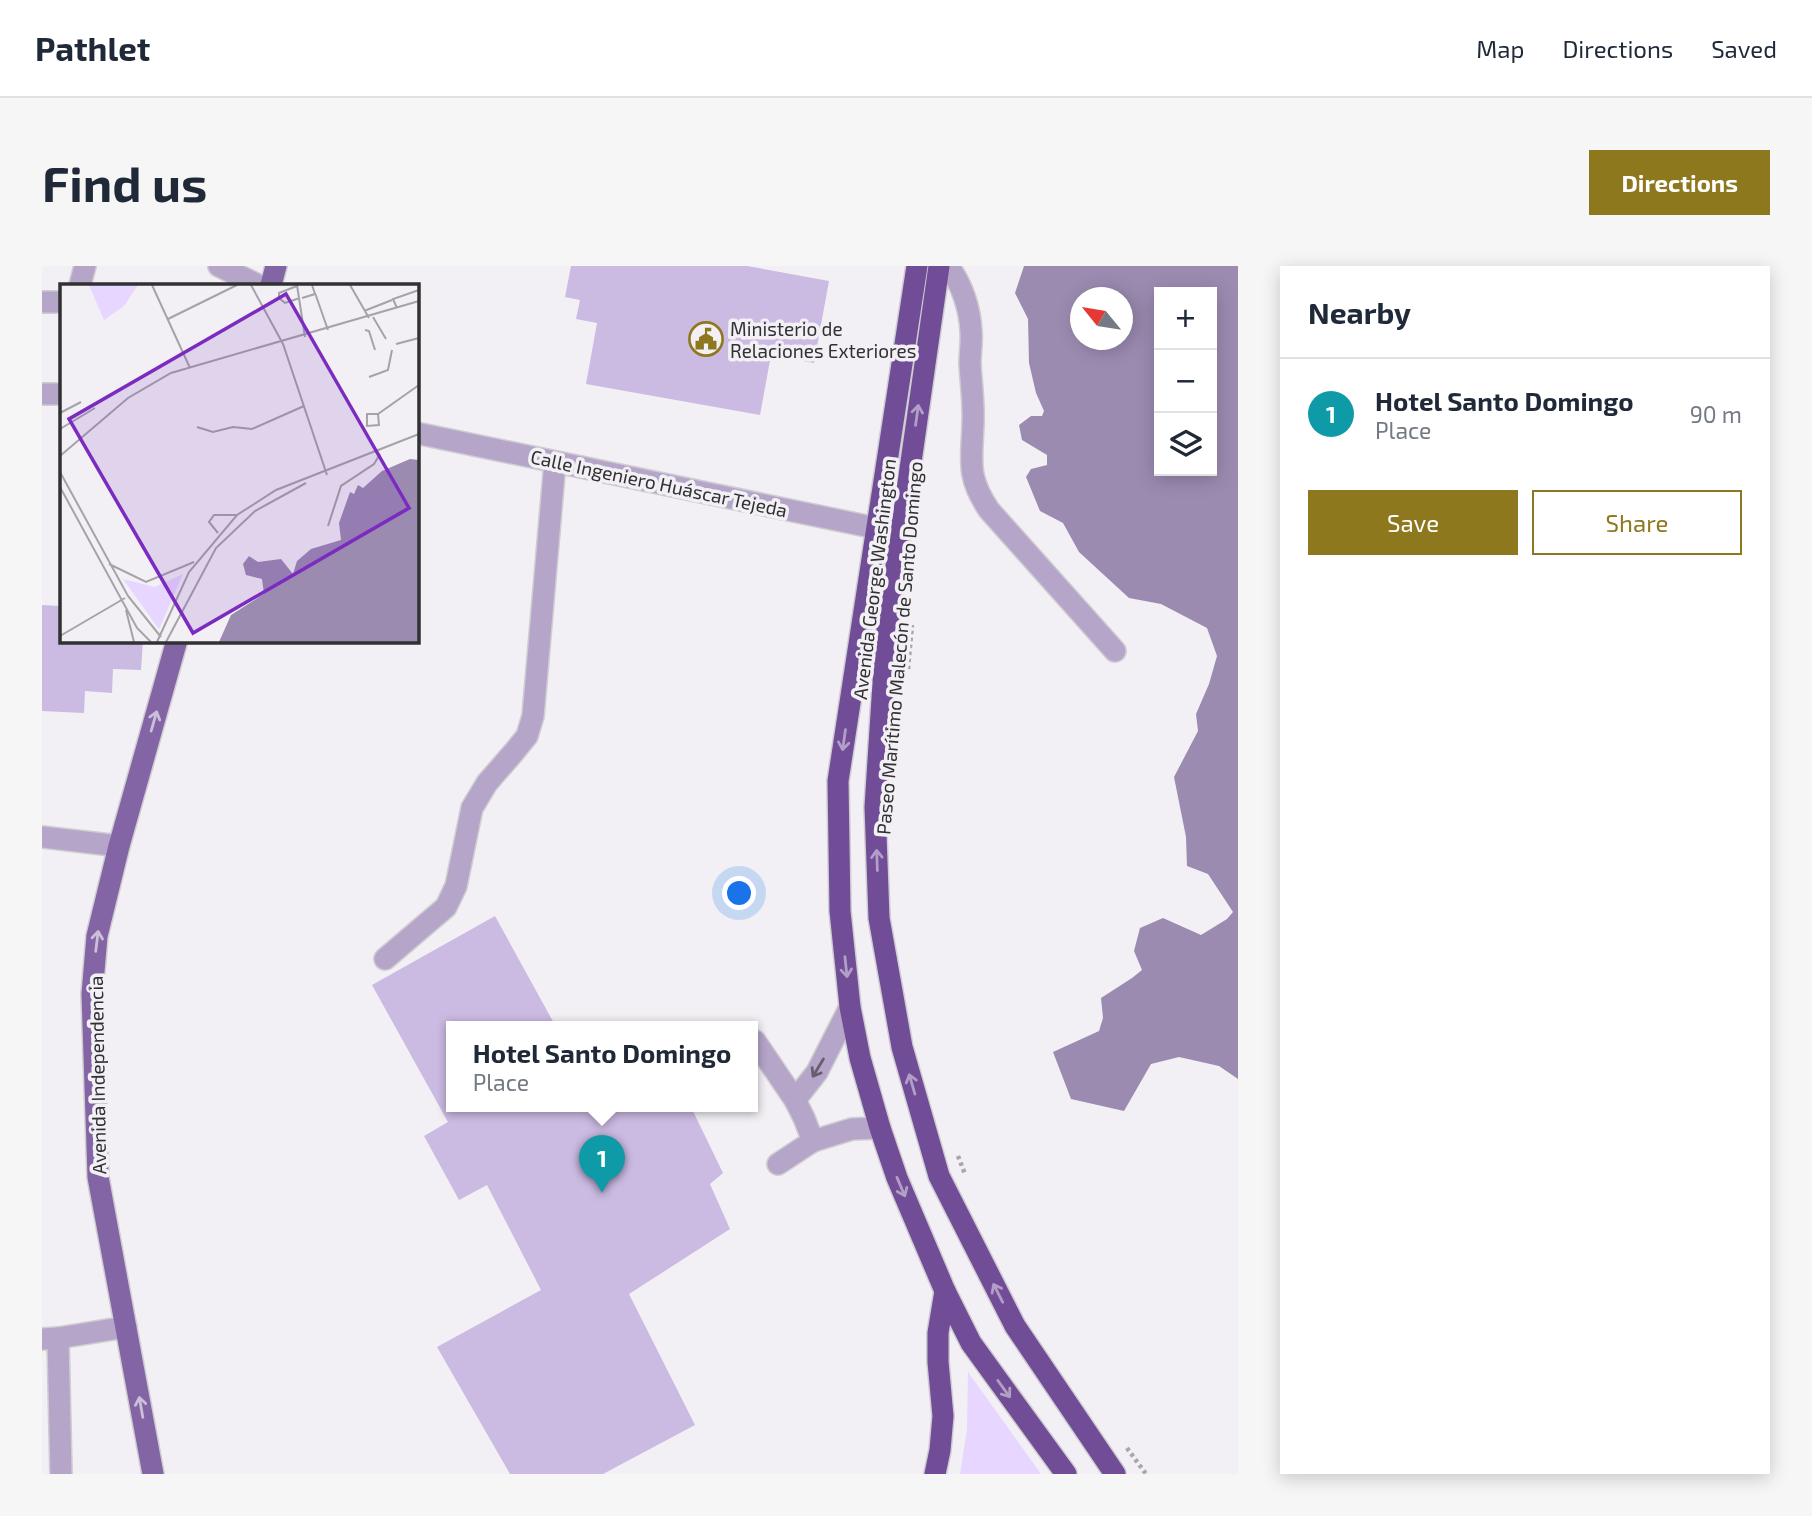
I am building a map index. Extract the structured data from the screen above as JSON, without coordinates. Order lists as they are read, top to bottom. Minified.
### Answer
{"streets":{"highway":["Avenida George Washington"],"main road":["Avenida Independencia"],"street":["Calle Ingeniero Huáscar Tejeda"],"path":["Paseo Marítimo Malecón de Santo Domingo"]},"crossings":[["Calle Ingeniero Huáscar Tejeda","Avenida George Washington"]],"one_way":["Avenida Independencia"],"places":{"public building":["Ministerio de Relaciones Exteriores"]},"north":"top left","page":{"header":"Pathlet","nav":["Map","Directions","Saved"],"buttons":["Directions",["Save","Share"]],"title":"Find us","heading":"Nearby","map_buttons":["+","−"],"list":[{"mark":"1","name":"Hotel Santo Domingo","note":"Place","value":"90 m"}],"popup":["Hotel Santo Domingo","Place"],"pins":"1"}}
